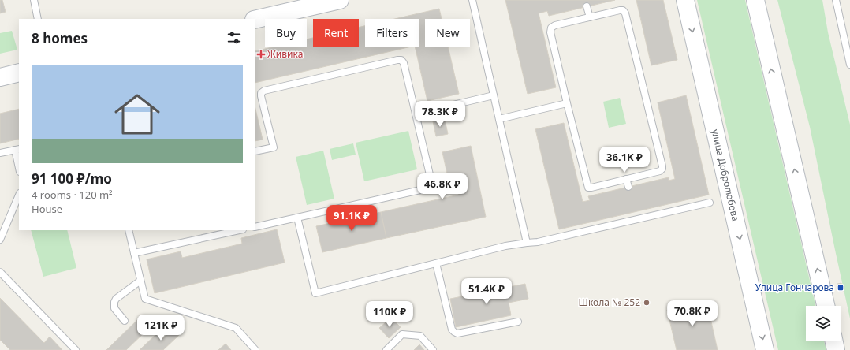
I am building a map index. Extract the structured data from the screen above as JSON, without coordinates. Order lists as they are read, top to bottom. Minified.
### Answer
{"streets":{"street":["улица Добролюбова"]},"places":{"health":["Живика"],"transit":["Улица Гончарова"],"other":["Школа № 252"]},"page":{"chip":["Buy","Rent","Filters","New"],"heading":"8 homes","list":[{"name":"91 100 ₽/mo","note":"4 rooms · 120 m² · House"}],"price":["78.3K ₽","36.1K ₽","46.8K ₽","91.1K ₽","51.4K ₽","70.8K ₽","110K ₽","121K ₽"]}}
